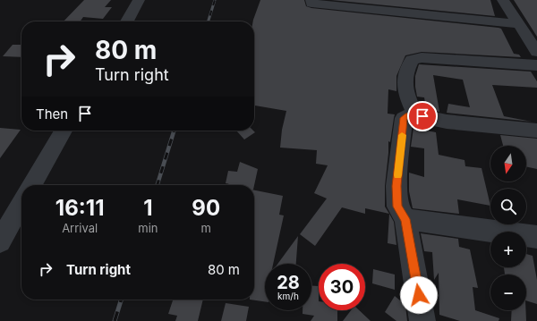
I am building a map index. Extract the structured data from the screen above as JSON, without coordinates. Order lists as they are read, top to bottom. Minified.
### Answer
{"north":"bottom","page":{"turn":["80 m","Turn right"],"then":"Then","map_buttons":["+","−"],"eta":["16:11","Arrival","1","min","90","m"],"list":[{"name":"Turn right","value":"80 m"}],"speed":"28 km/h","limit":"30"}}
